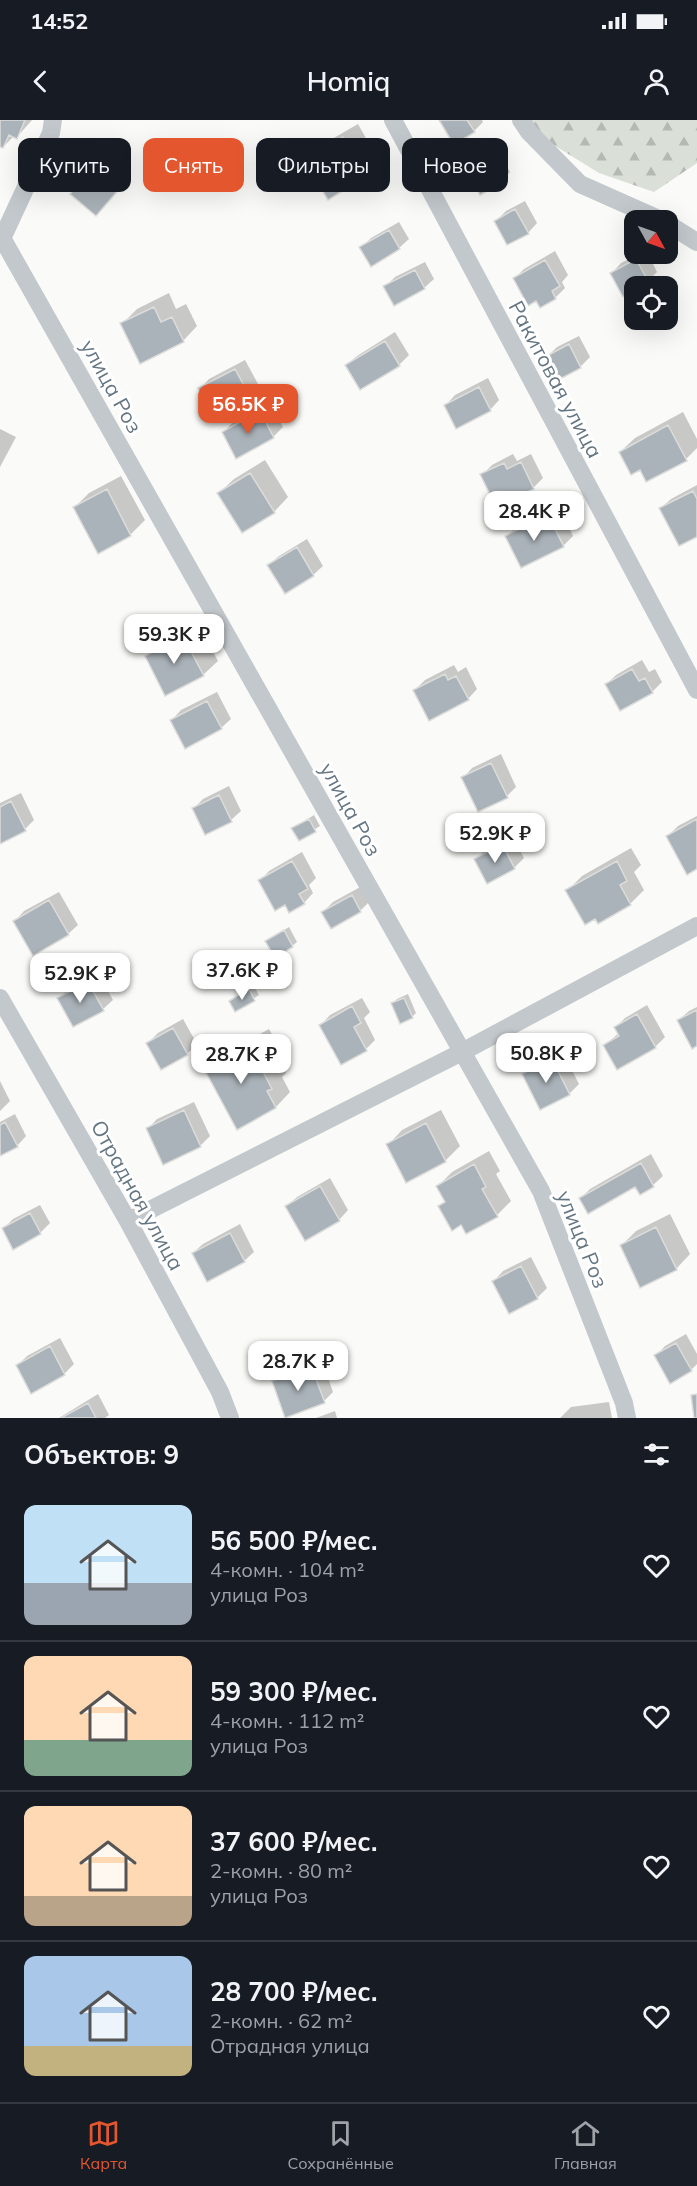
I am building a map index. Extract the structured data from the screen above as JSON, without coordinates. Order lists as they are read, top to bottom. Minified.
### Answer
{"streets":{"street":["Ракитовая улица","улица Роз","Отрадная улица"]},"north":"bottom right","page":{"status":"14:52","header":"Homiq","chip":["Купить","Снять","Фильтры","Новое"],"price":["56.5K ₽","28.4K ₽","59.3K ₽","52.9K ₽","37.6K ₽","52.9K ₽","50.8K ₽","28.7K ₽","28.7K ₽"],"heading":"Объектов: 9","list":[{"name":"56 500 ₽/мес.","note":"4-комн. · 104 m² · улица Роз"},{"name":"59 300 ₽/мес.","note":"4-комн. · 112 m² · улица Роз"},{"name":"37 600 ₽/мес.","note":"2-комн. · 80 m² · улица Роз"},{"name":"28 700 ₽/мес.","note":"2-комн. · 62 m² · Отрадная улица"}],"tabs":["Карта","Сохранённые","Главная"]}}
